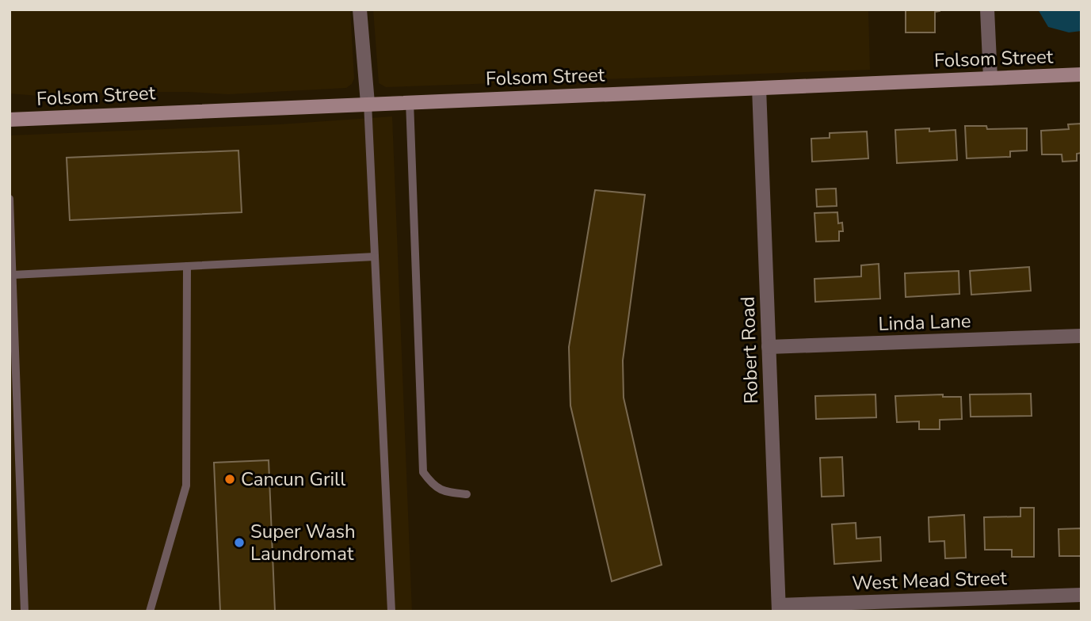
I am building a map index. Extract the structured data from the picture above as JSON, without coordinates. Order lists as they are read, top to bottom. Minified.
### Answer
{"streets":{"street":["Folsom Street","Linda Lane","Robert Road","West Mead Street"]},"crossings":[["Folsom Street","Robert Road"],["Linda Lane","Robert Road"],["Robert Road","West Mead Street"]],"places":["Cancun Grill","Super Wash Laundromat"]}
